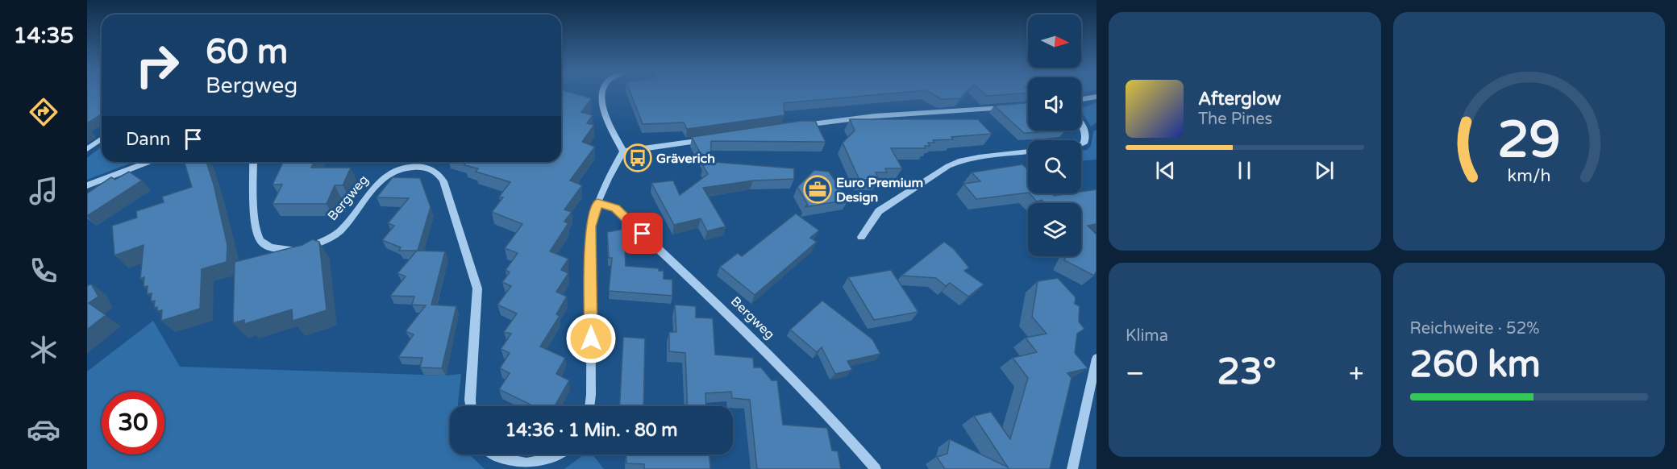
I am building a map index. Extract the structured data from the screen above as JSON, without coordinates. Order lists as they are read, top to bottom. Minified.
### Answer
{"streets":{"street":["Bergweg"]},"places":{"bus stop":["Gräverich"],"office":["Euro Premium Design"]},"north":"right","page":{"tabs":"14:35","turn":["60 m","Bergweg"],"song":["Afterglow","The Pines"],"then":"Dann","tile":["Klima",["Reichweite · 52%","260 km"]],"heat":["−","23°","+"],"limit":"30","trip":"14:36 · 1 Min. · 80 m","gauge":["29","km/h"]}}
